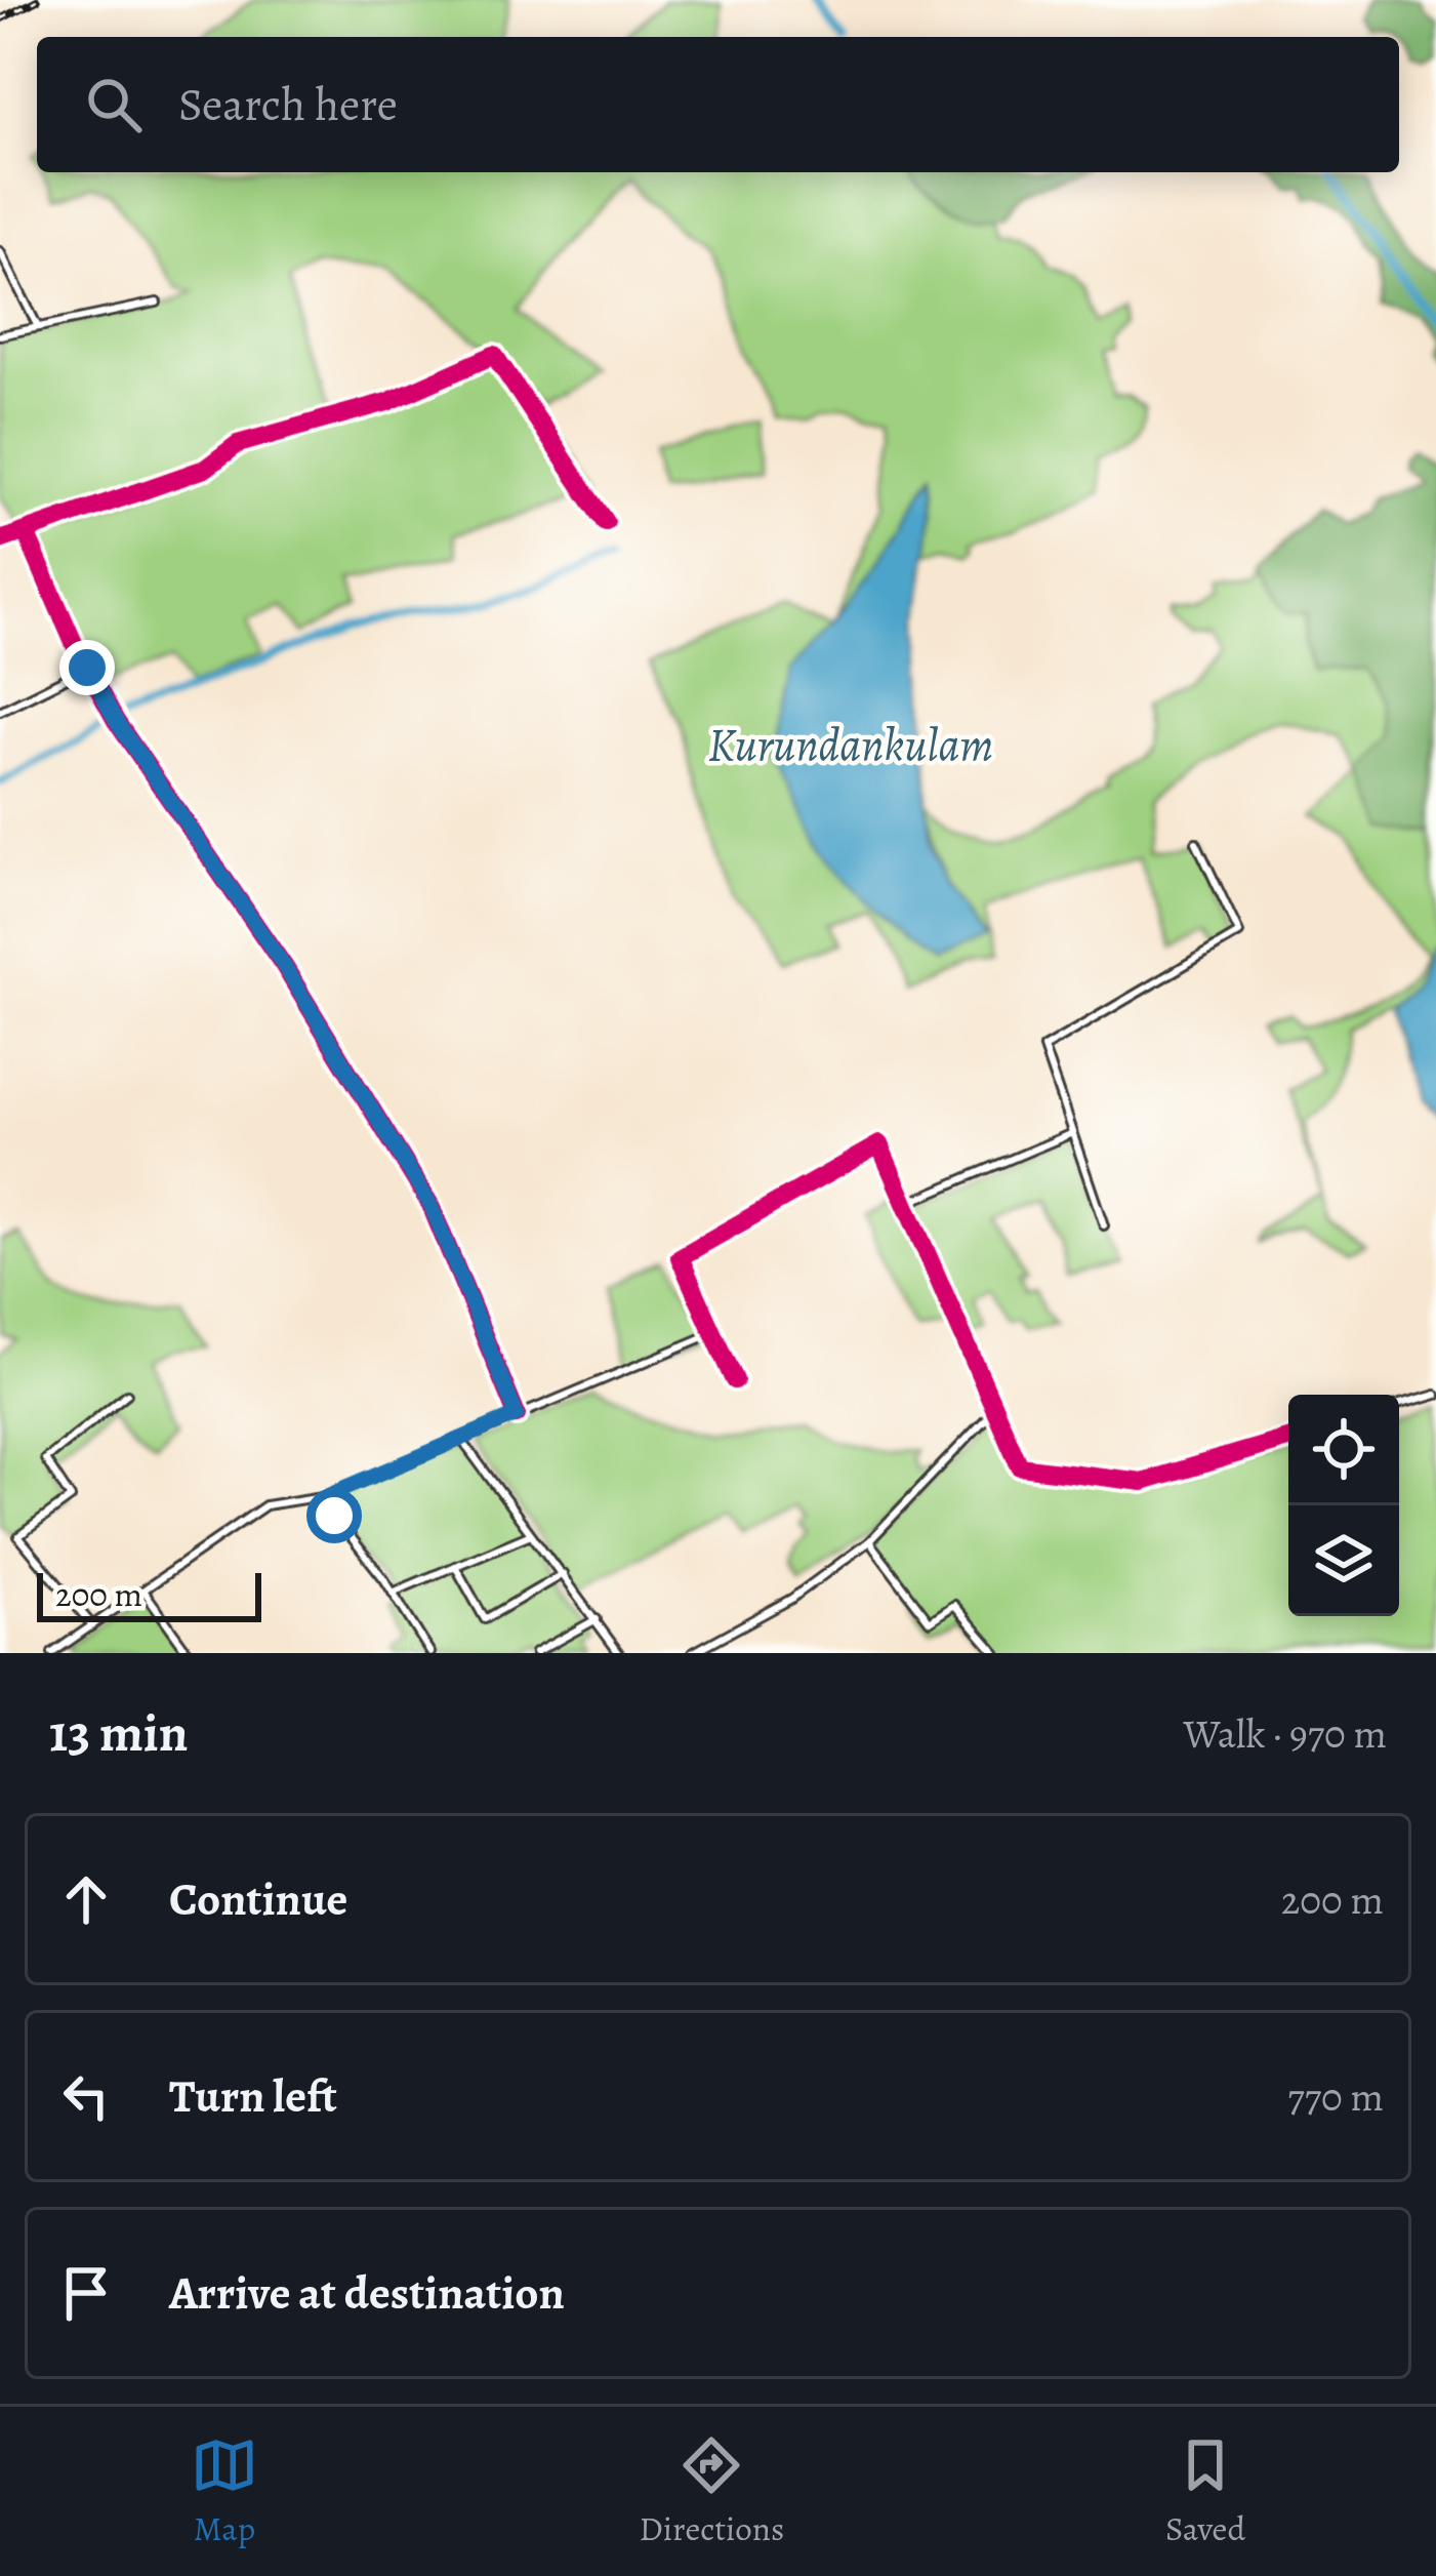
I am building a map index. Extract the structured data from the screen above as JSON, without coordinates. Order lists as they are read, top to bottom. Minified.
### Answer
{"water":["Kurundankulam"],"scale_bar":"200 m","page":{"search":"Search here","scale":"200 m","heading":["13 min","Walk · 970 m"],"list":[["Continue","200 m"],["Turn left","770 m"],"Arrive at destination"],"nav":["Map","Directions","Saved"]}}
